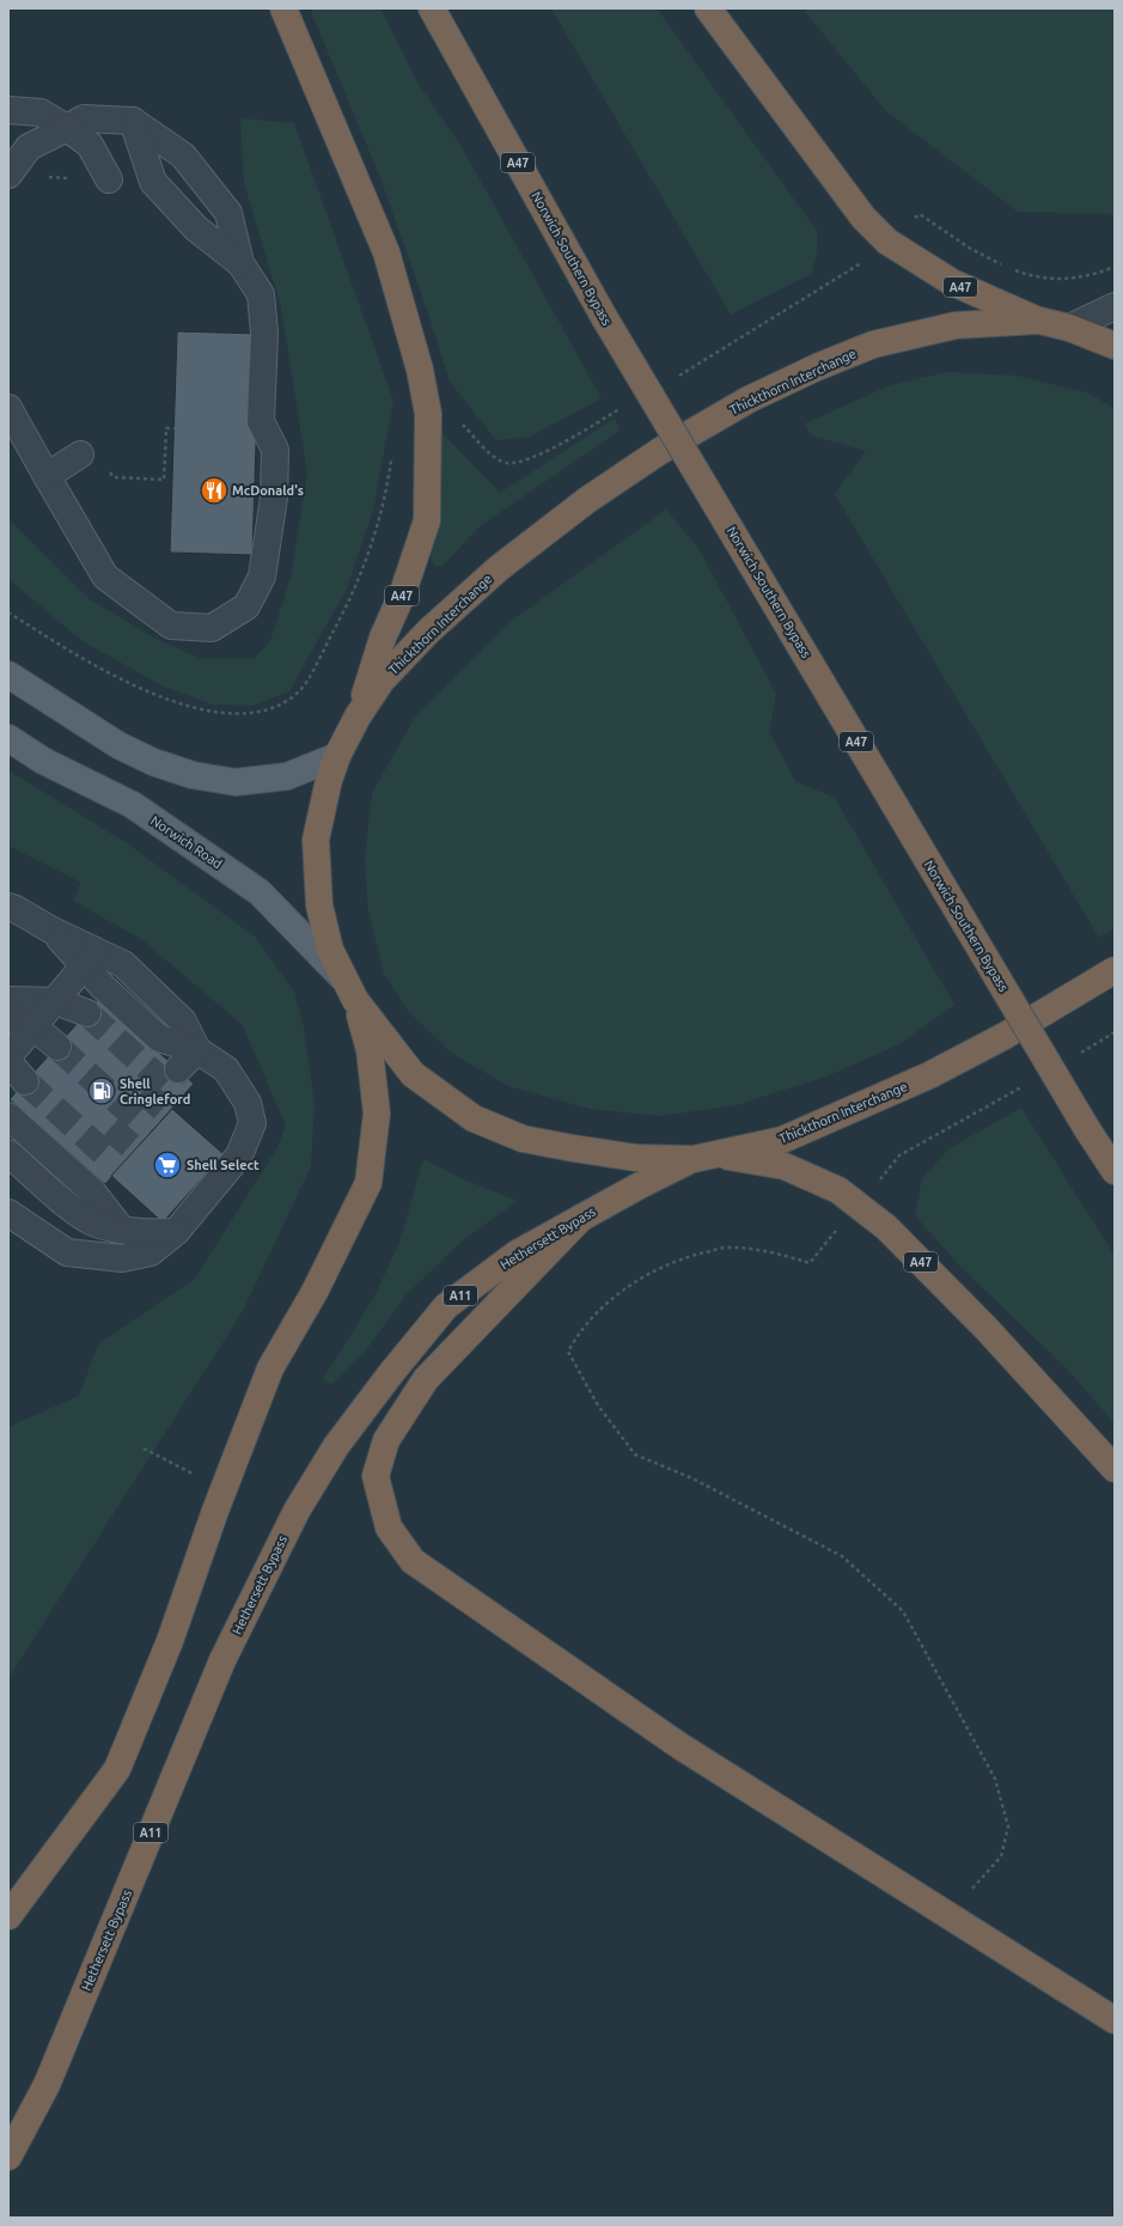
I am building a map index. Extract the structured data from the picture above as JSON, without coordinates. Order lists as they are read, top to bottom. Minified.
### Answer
{"streets":{"highway":["A47","Norwich Southern Bypass","Thickthorn Interchange","Hethersett Bypass","A11"],"main road":["Norwich Road"]},"crossings":[["A47","Thickthorn Interchange"],["A47","Hethersett Bypass"],["Thickthorn Interchange","Norwich Road"],["Thickthorn Interchange","Hethersett Bypass"]],"places":{"restaurant":["McDonald's"],"fuel station":["Shell Cringleford"],"supermarket":["Shell Select"]}}
